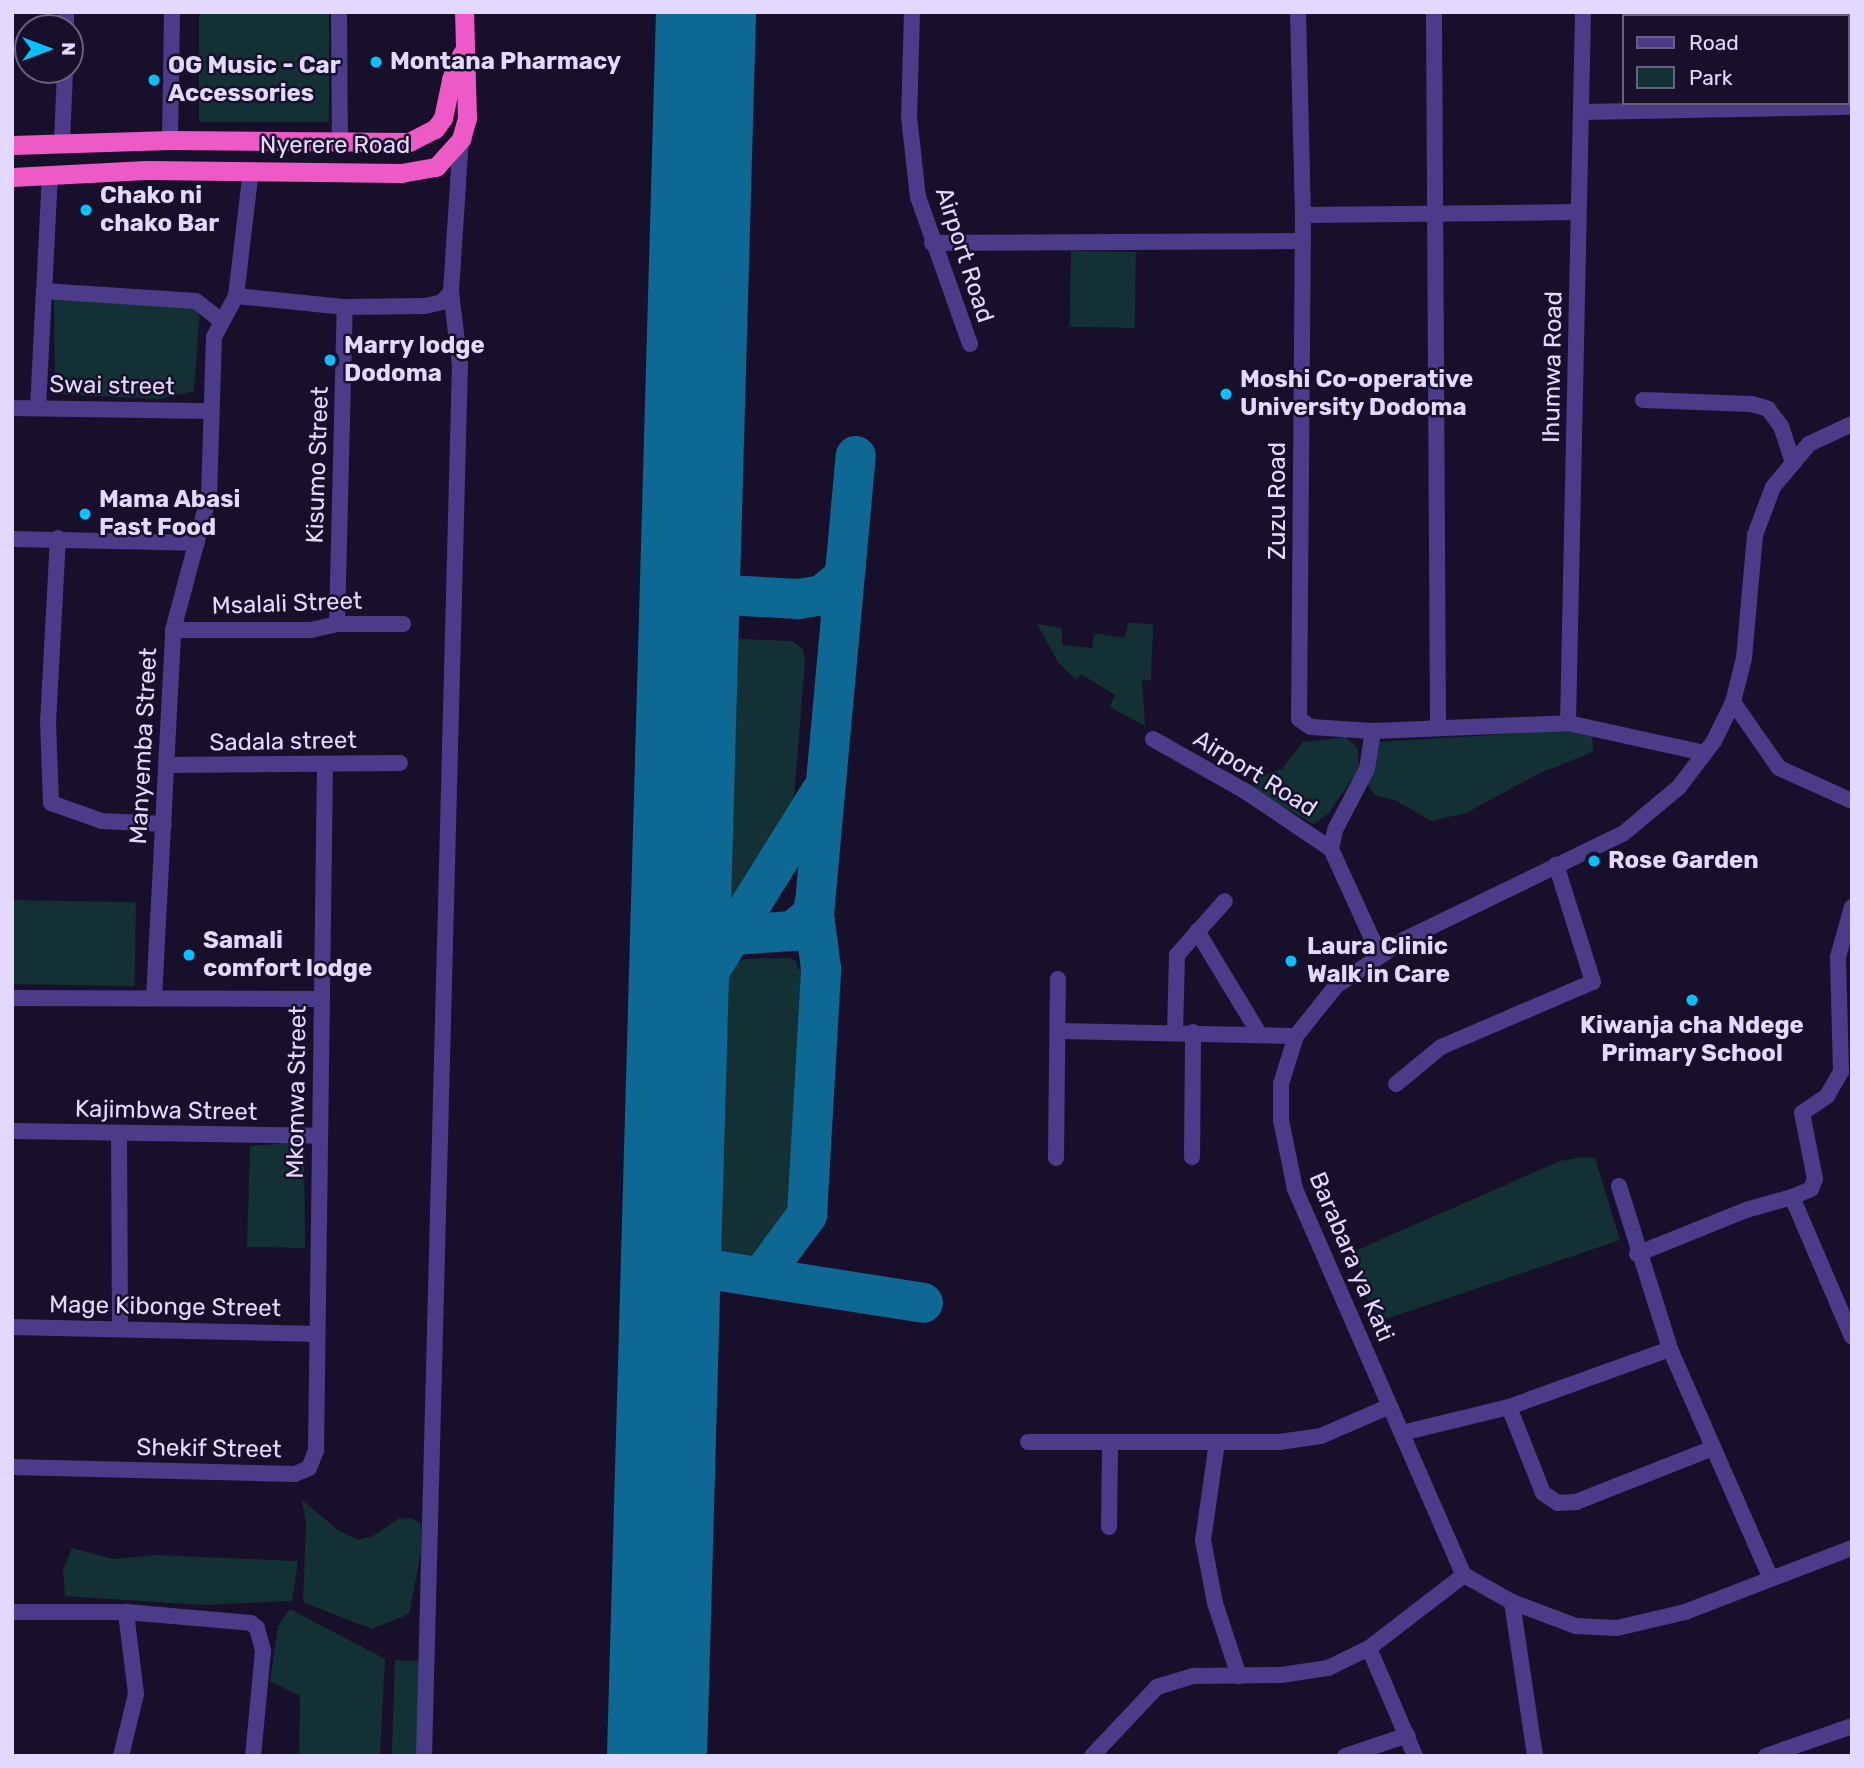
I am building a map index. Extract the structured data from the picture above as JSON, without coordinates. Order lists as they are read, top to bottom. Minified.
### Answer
{"streets":{"highway":["Nyerere Road"],"street":["Airport Road","Ihumwa Road","Swai street","Kisumo Street","Zuzu Road","Msalali Street","Sadala street","Manyemba Street","Mkomwa Street","Kajimbwa Street","Barabara ya Kati","Mage Kibonge Street","Shekif Street"]},"crossings":[["Nyerere Road","Manyemba Street"],["Ihumwa Road","Zuzu Road"],["Swai street","Manyemba Street"],["Kisumo Street","Msalali Street"],["Zuzu Road","Barabara ya Kati"],["Msalali Street","Manyemba Street"],["Sadala street","Manyemba Street"],["Sadala street","Mkomwa Street"],["Mkomwa Street","Kajimbwa Street"],["Mkomwa Street","Mage Kibonge Street"],["Mkomwa Street","Shekif Street"],["Mage Kibonge Street","Shekif Street"]],"places":["Montana Pharmacy","OG Music - Car Accessories","Chako ni chako Bar","Marry lodge Dodoma","Moshi Co-operative University Dodoma","Mama Abasi Fast Food","Rose Garden","Samali comfort lodge","Laura Clinic Walk in Care","Kiwanja cha Ndege Primary School"],"legend":["Road","Park"],"north":"right"}
